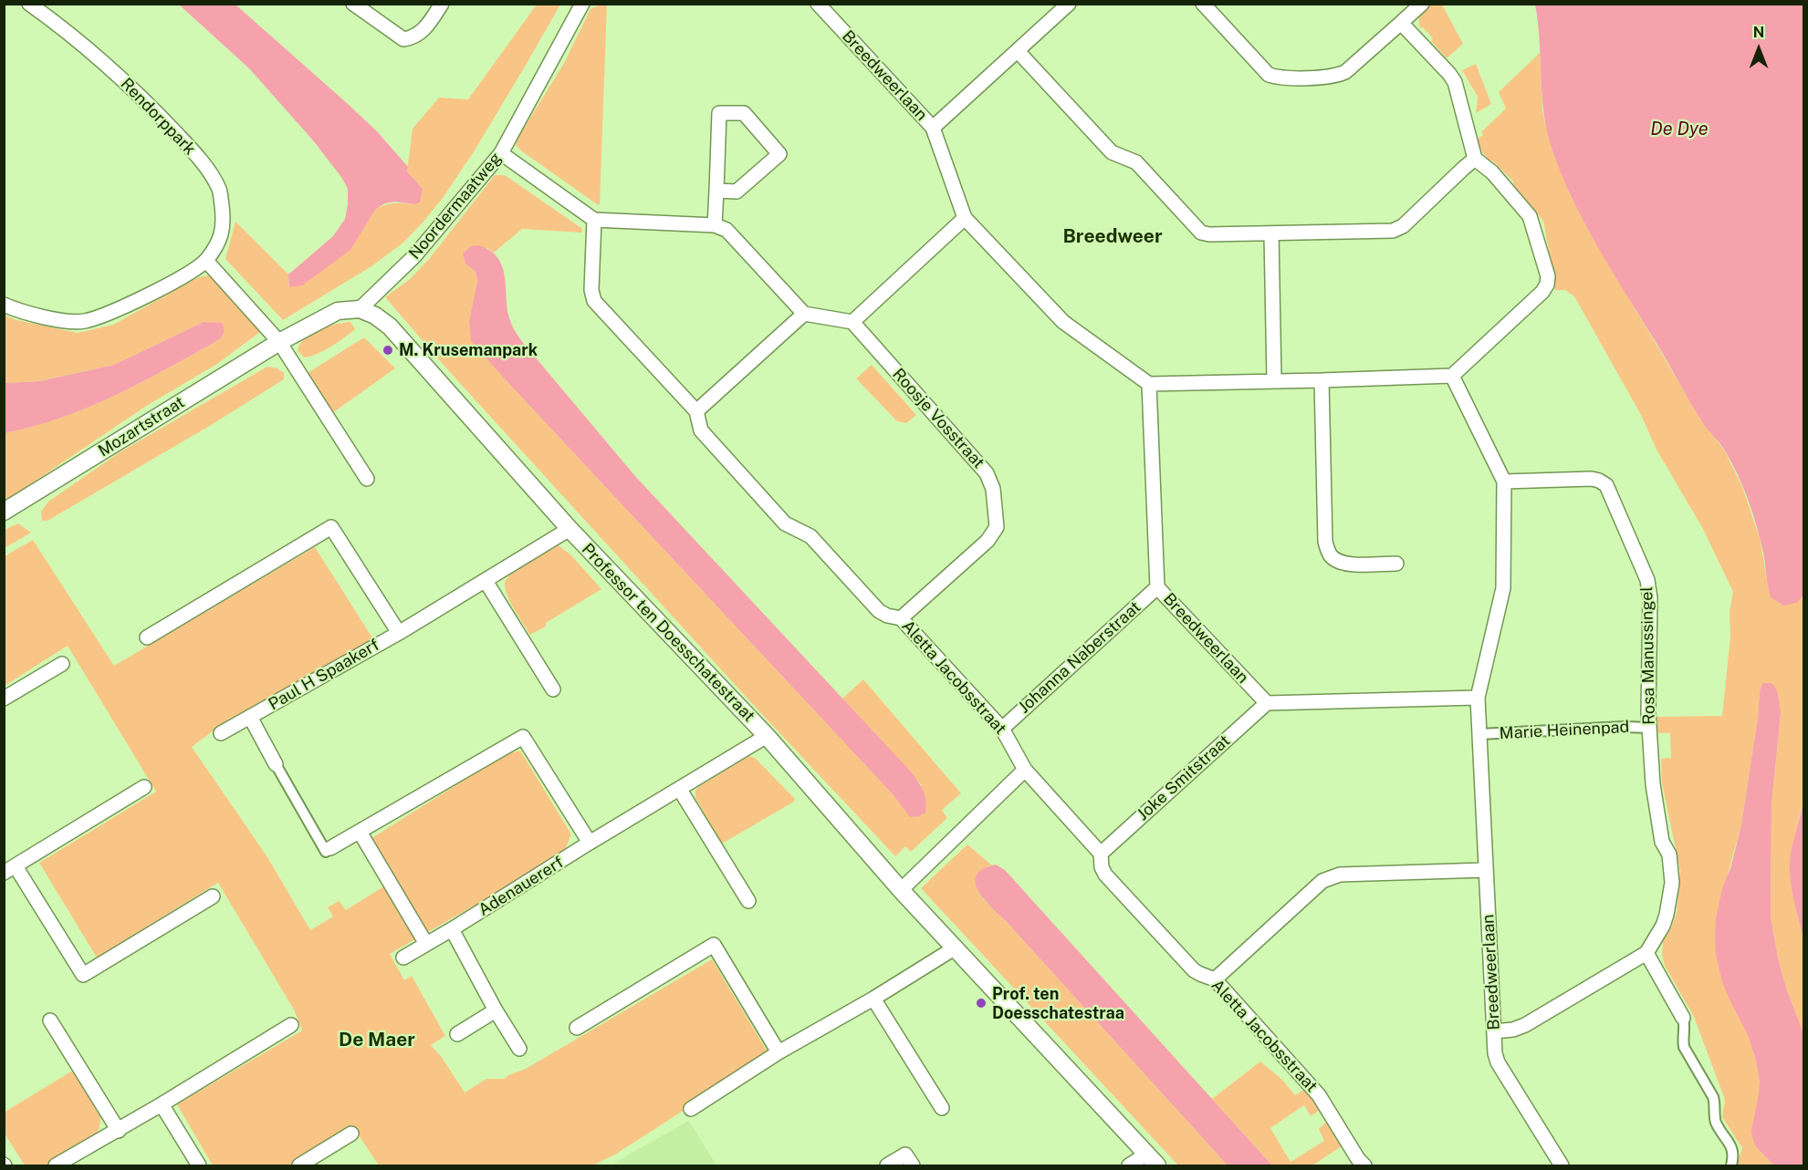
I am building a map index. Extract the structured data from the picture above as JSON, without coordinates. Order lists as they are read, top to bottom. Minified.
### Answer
{"streets":{"street":["Breedweerlaan","Rendorppark","Noordermaatweg","Roosje Vosstraat","Mozartstraat","Professor ten Doesschatestraat","Rosa Manussingel","Johanna Naberstraat","Paul H Spaakerf","Aletta Jacobsstraat","Marie Heinenpad","Joke Smitstraat","Adenauererf"]},"crossings":[["Breedweerlaan","Rosa Manussingel"],["Breedweerlaan","Johanna Naberstraat"],["Breedweerlaan","Marie Heinenpad"],["Breedweerlaan","Joke Smitstraat"],["Noordermaatweg","Mozartstraat"],["Noordermaatweg","Professor ten Doesschatestraat"],["Roosje Vosstraat","Aletta Jacobsstraat"],["Mozartstraat","Professor ten Doesschatestraat"],["Professor ten Doesschatestraat","Paul H Spaakerf"],["Professor ten Doesschatestraat","Adenauererf"],["Rosa Manussingel","Marie Heinenpad"],["Johanna Naberstraat","Aletta Jacobsstraat"],["Aletta Jacobsstraat","Joke Smitstraat"]],"districts":["Breedweer","De Maer"],"water":["De Dye"],"places":["M. Krusemanpark","Prof. ten Doesschatestraa"],"north":"top"}
